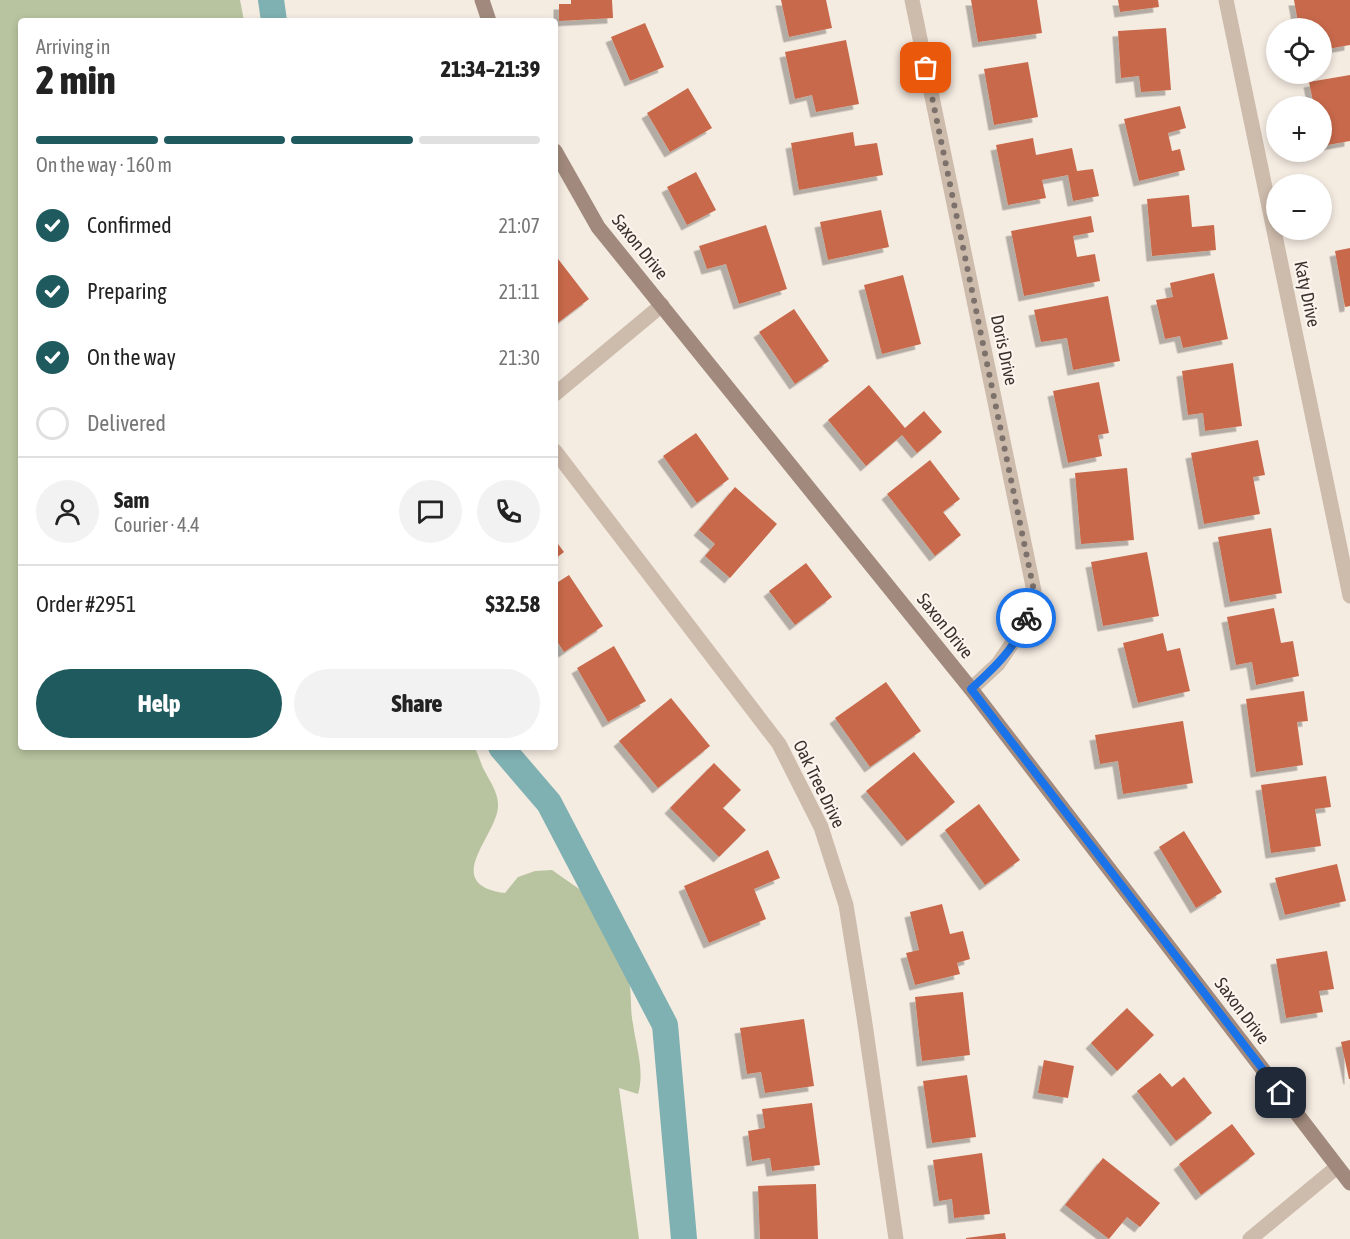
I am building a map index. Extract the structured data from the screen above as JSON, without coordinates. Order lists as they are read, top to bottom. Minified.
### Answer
{"streets":{"street":["Saxon Drive","Katy Drive","Doris Drive","Oak Tree Drive"]},"crossings":[["Saxon Drive","Doris Drive"]],"page":{"map_buttons":["+","−"],"heading":["2 min","Arriving in","21:34–21:39"],"panel":["Sam","Courier · 4.4","Order #2951","$32.58"],"bar":"On the way · 160 m","list":[["Confirmed","21:07"],["Preparing","21:11"],["On the way","21:30"],"Delivered"],"buttons":["Help","Share"]}}
